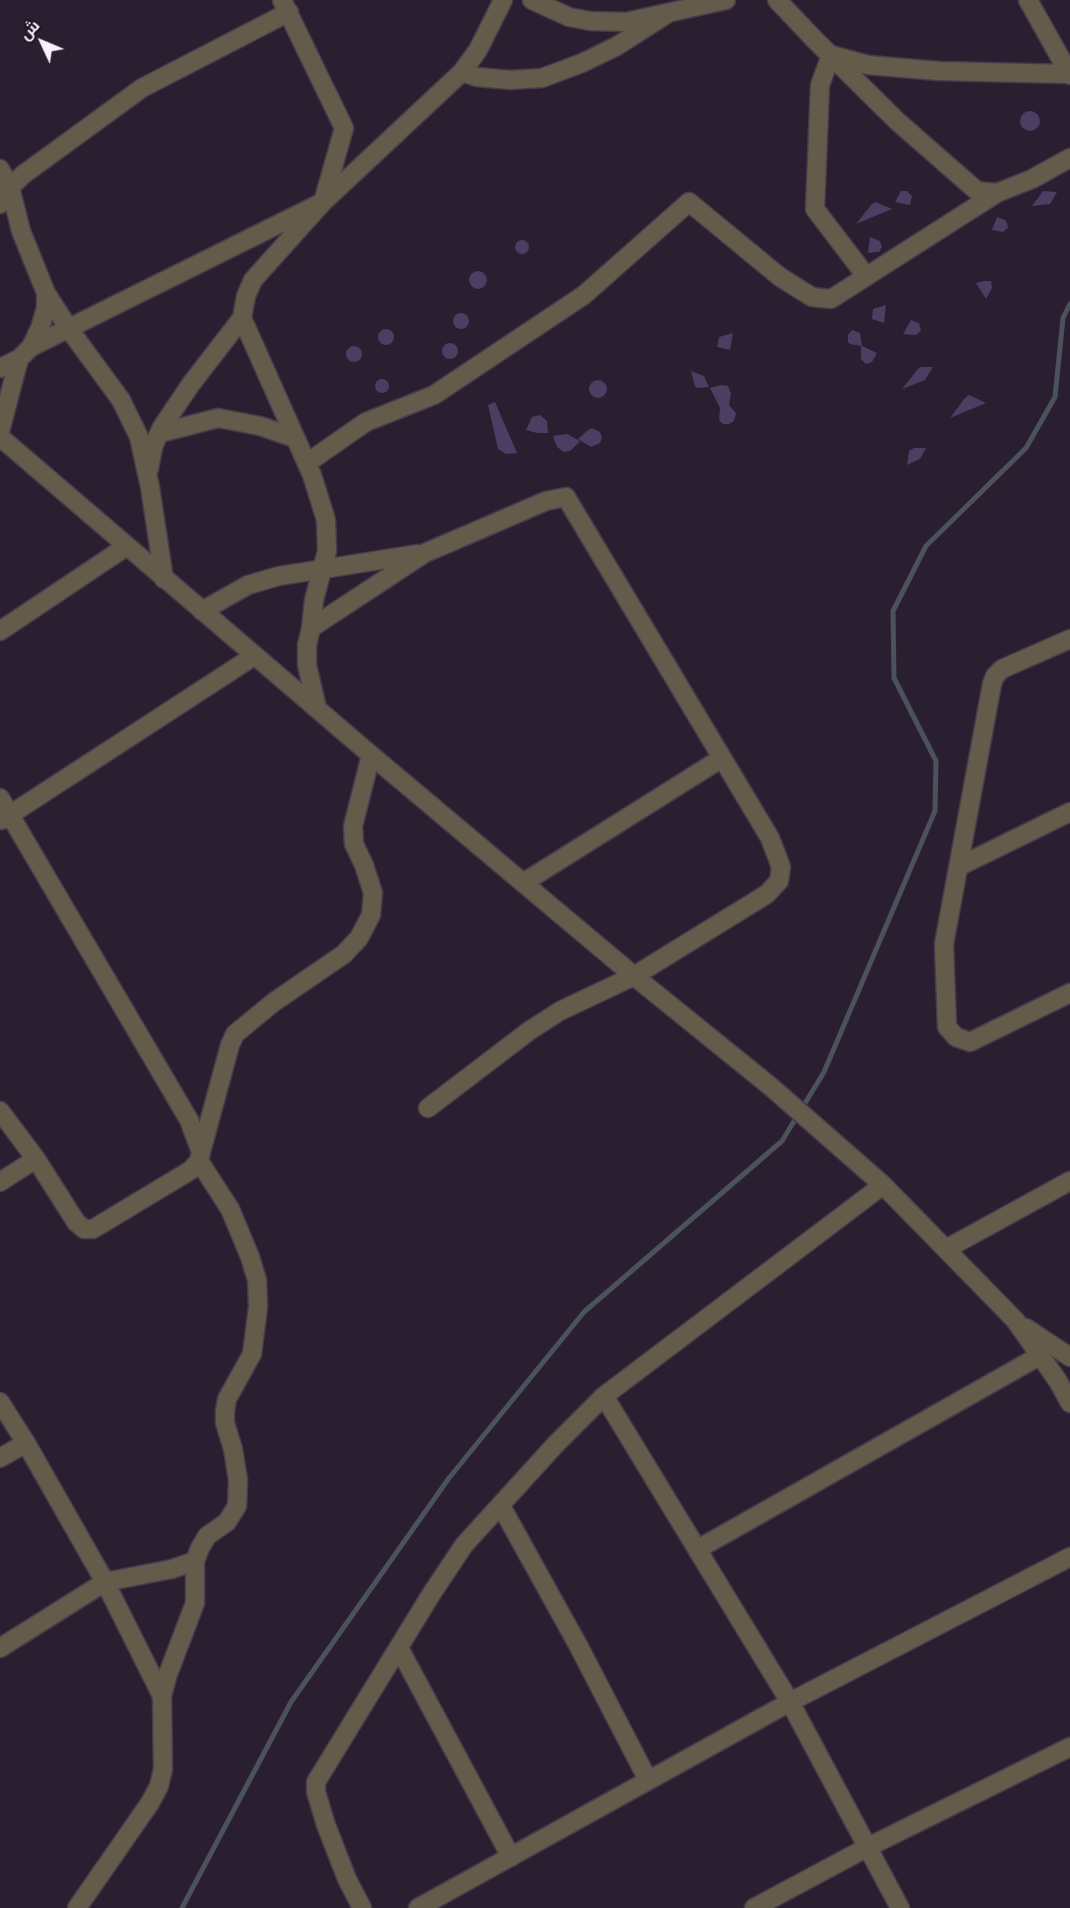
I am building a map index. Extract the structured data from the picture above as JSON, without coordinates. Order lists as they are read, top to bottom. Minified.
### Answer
{"north":"top left"}
